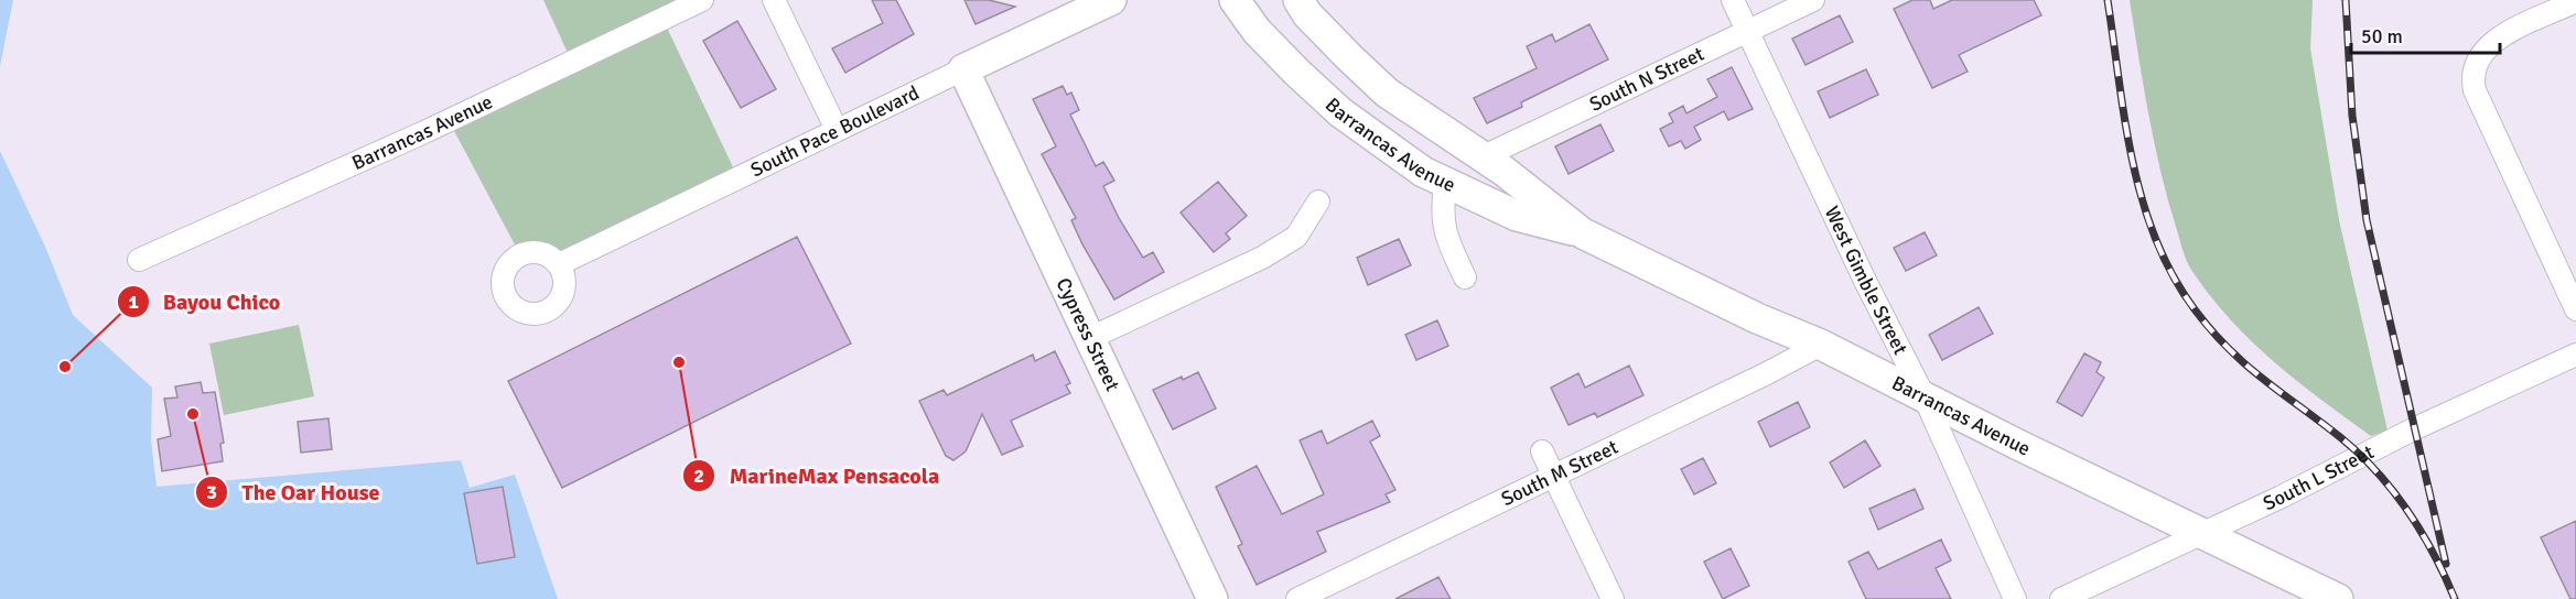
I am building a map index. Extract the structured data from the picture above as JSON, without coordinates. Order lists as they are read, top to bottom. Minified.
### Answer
{"streets":{"main road":["Barrancas Avenue","South Pace Boulevard","Cypress Street"],"street":["South N Street","West Gimble Street","South M Street","South L Street"]},"crossings":[["South N Street","Barrancas Avenue"],["South N Street","West Gimble Street"],["Barrancas Avenue","West Gimble Street"],["Barrancas Avenue","South M Street"],["Barrancas Avenue","South L Street"],["South Pace Boulevard","Cypress Street"]],"places":["MarineMax Pensacola","Bayou Chico","The Oar House"],"scale_bar":"50 m"}
